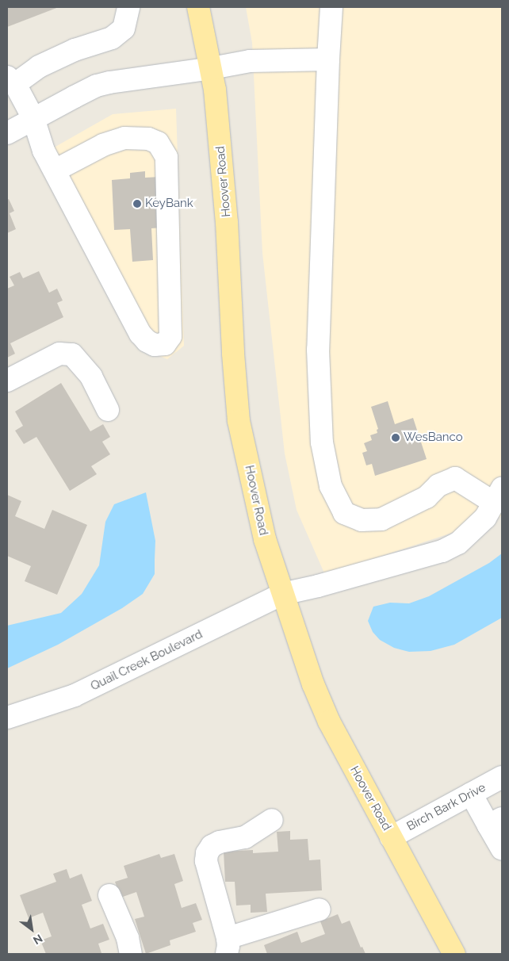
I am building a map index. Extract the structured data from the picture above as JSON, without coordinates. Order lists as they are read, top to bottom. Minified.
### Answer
{"streets":{"main road":["Hoover Road"],"street":["Quail Creek Boulevard","Birch Bark Drive"]},"crossings":[["Hoover Road","Quail Creek Boulevard"],["Hoover Road","Birch Bark Drive"]],"places":["KeyBank","WesBanco"],"north":"bottom right"}
